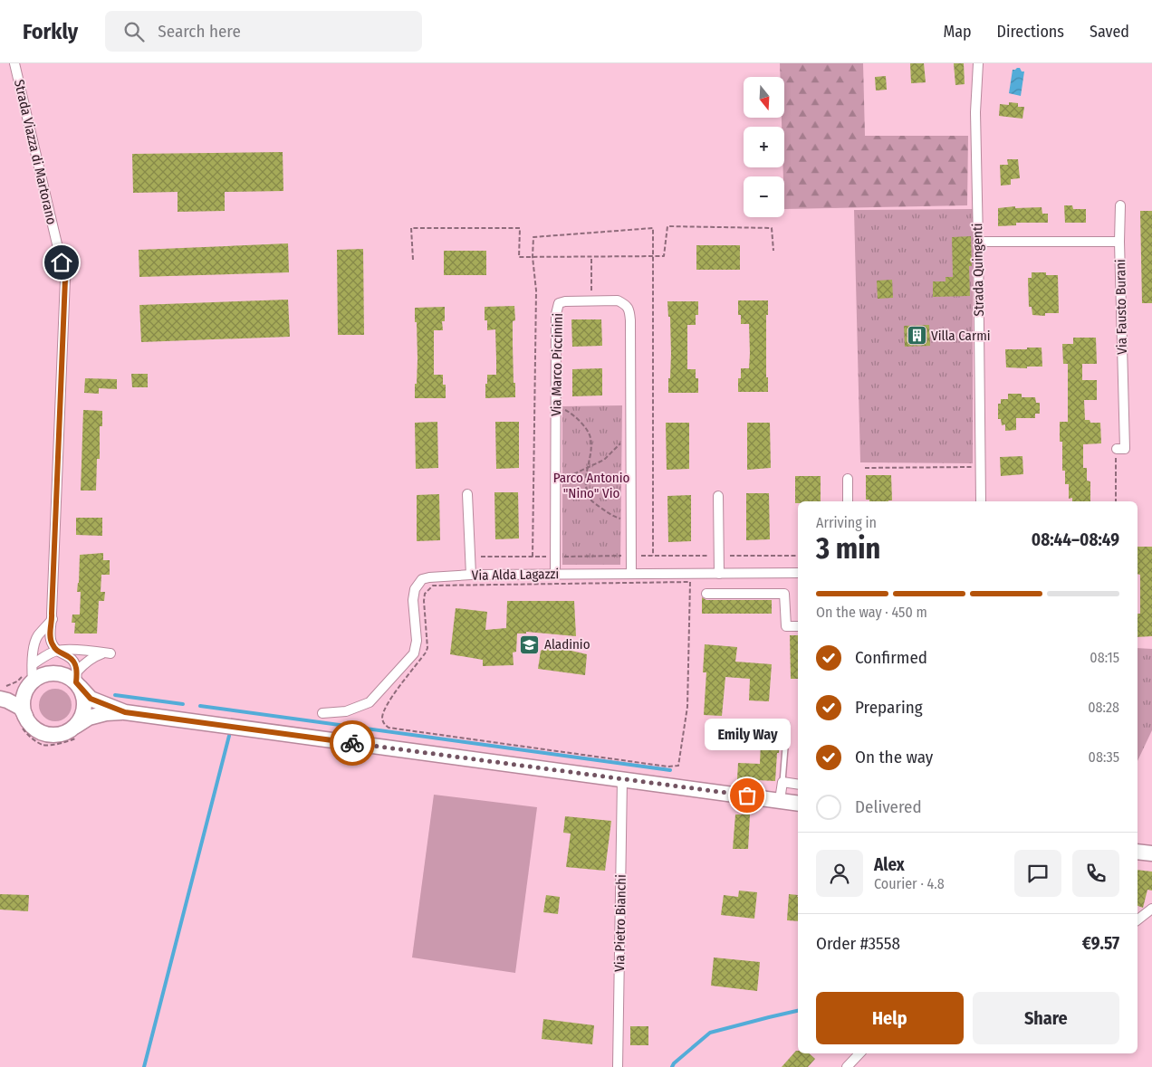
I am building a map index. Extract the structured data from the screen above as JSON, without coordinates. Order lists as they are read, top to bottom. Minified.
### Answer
{"streets":{"street":["Strada Viazza di Martorano","Strada Quingenti","Via Fausto Burani","Via Marco Piccinini","Via Alda Lagazzi","Via Pietro Bianchi"]},"crossings":[["Strada Quingenti","Via Fausto Burani"],["Via Marco Piccinini","Via Alda Lagazzi"]],"parks":["Parco Antonio \"Nino\" Vio"],"places":{"building":["Villa Carmi"],"school or university":["Aladinio"],"other":["Emily Way"]},"north":"bottom","page":{"header":"Forkly","search":"Search here","nav":["Map","Directions","Saved"],"map_buttons":["+","−"],"heading":["3 min","Arriving in","08:44–08:49"],"panel":["Alex","Courier · 4.8","Order #3558","€9.57"],"bar":"On the way · 450 m","list":[["Confirmed","08:15"],["Preparing","08:28"],["On the way","08:35"],"Delivered"],"bubble":"Emily Way","buttons":["Help","Share"]}}
